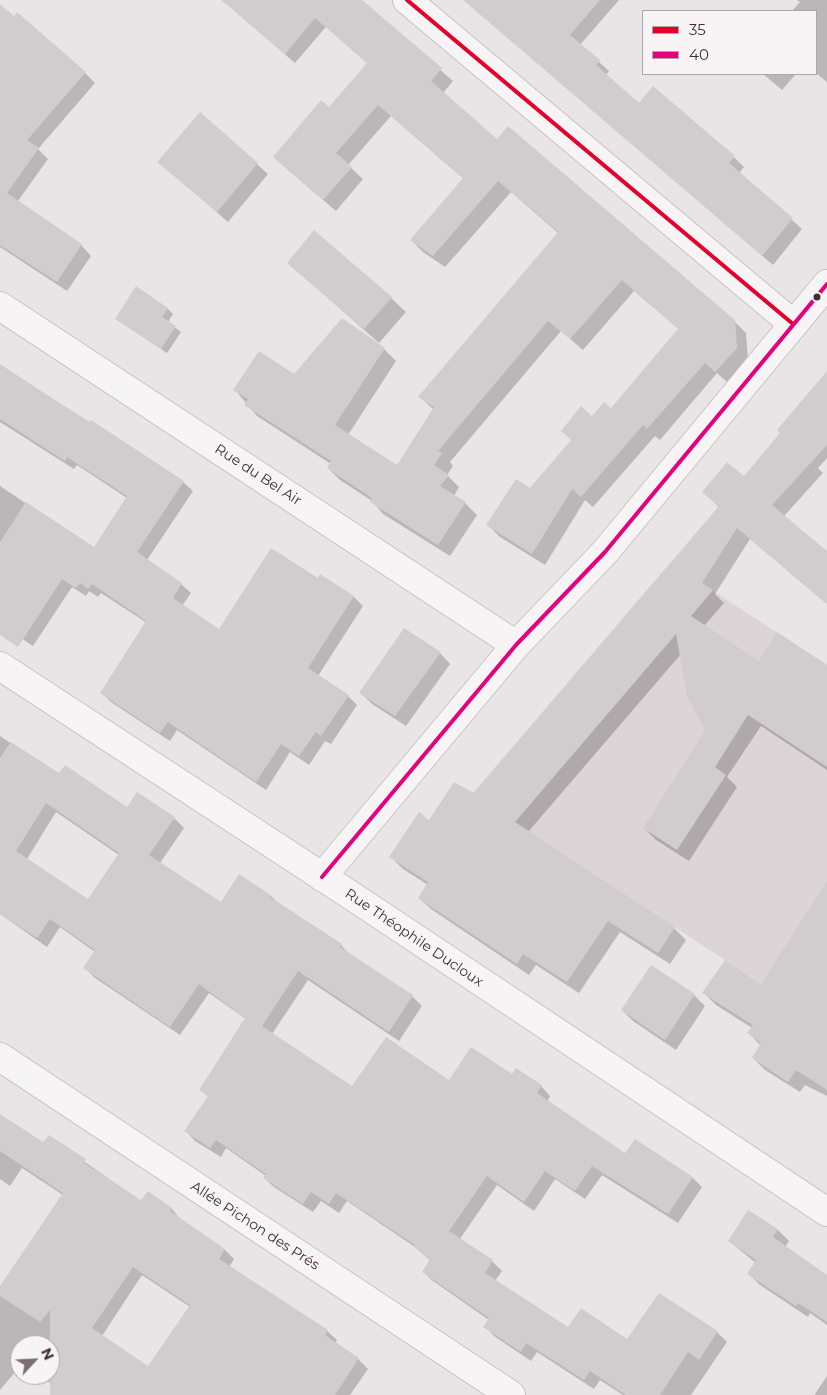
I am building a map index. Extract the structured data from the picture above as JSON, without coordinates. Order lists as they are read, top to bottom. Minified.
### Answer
{"streets":{"street":["Rue du Bel Air","Rue Théophile Ducloux","Allée Pichon des Prés"]},"lines":["transit line 35","transit line 40"],"legend":["35","40"],"north":"top right"}
